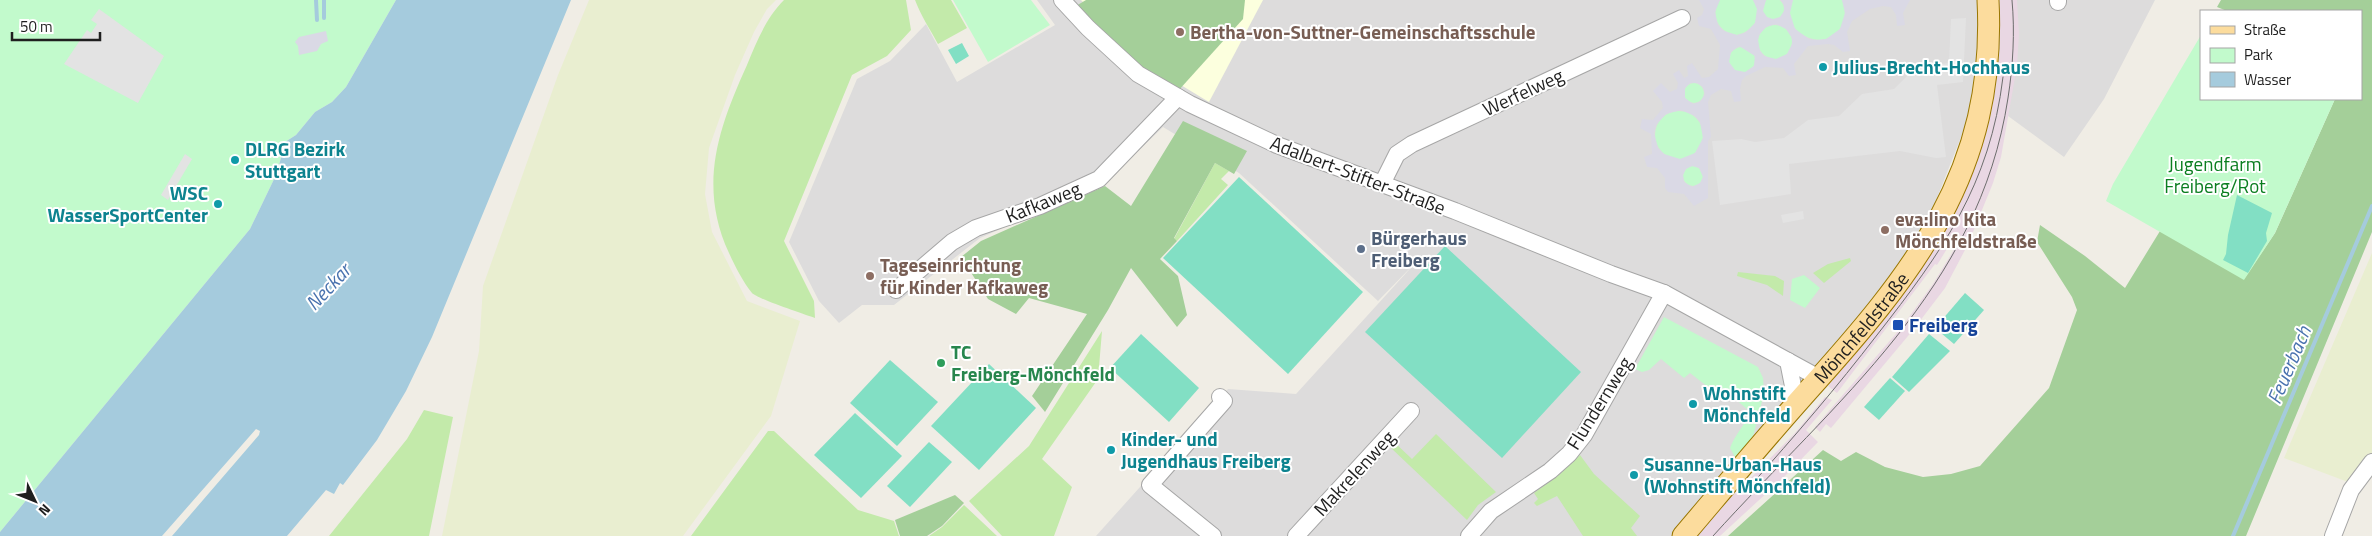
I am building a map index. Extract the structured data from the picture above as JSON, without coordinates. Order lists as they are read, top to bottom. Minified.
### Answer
{"streets":{"main road":["Mönchfeldstraße"],"street":["Werfelweg","Adalbert-Stifter-Straße","Kafkaweg","Flundernweg","Makrelenweg"]},"crossings":[["Werfelweg","Adalbert-Stifter-Straße"],["Adalbert-Stifter-Straße","Kafkaweg"],["Adalbert-Stifter-Straße","Mönchfeldstraße"],["Adalbert-Stifter-Straße","Flundernweg"]],"water":["Neckar","Feuerbach"],"parks":["Jugendfarm Freiberg/Rot"],"places":{"other":["Bertha-von-Suttner-Gemeinschaftsschule","Julius-Brecht-Hochhaus","DLRG Bezirk Stuttgart","WSC WasserSportCenter","eva:lino Kita Mönchfeldstraße","Bürgerhaus Freiberg","Tageseinrichtung für Kinder Kafkaweg","TC Freiberg-Mönchfeld","Wohnstift Mönchfeld","Kinder- und Jugendhaus Freiberg","Susanne-Urban-Haus (Wohnstift Mönchfeld)"],"transit":["Freiberg"]},"legend":["Straße","Park","Wasser"],"scale_bar":"50 m","north":"bottom right"}
